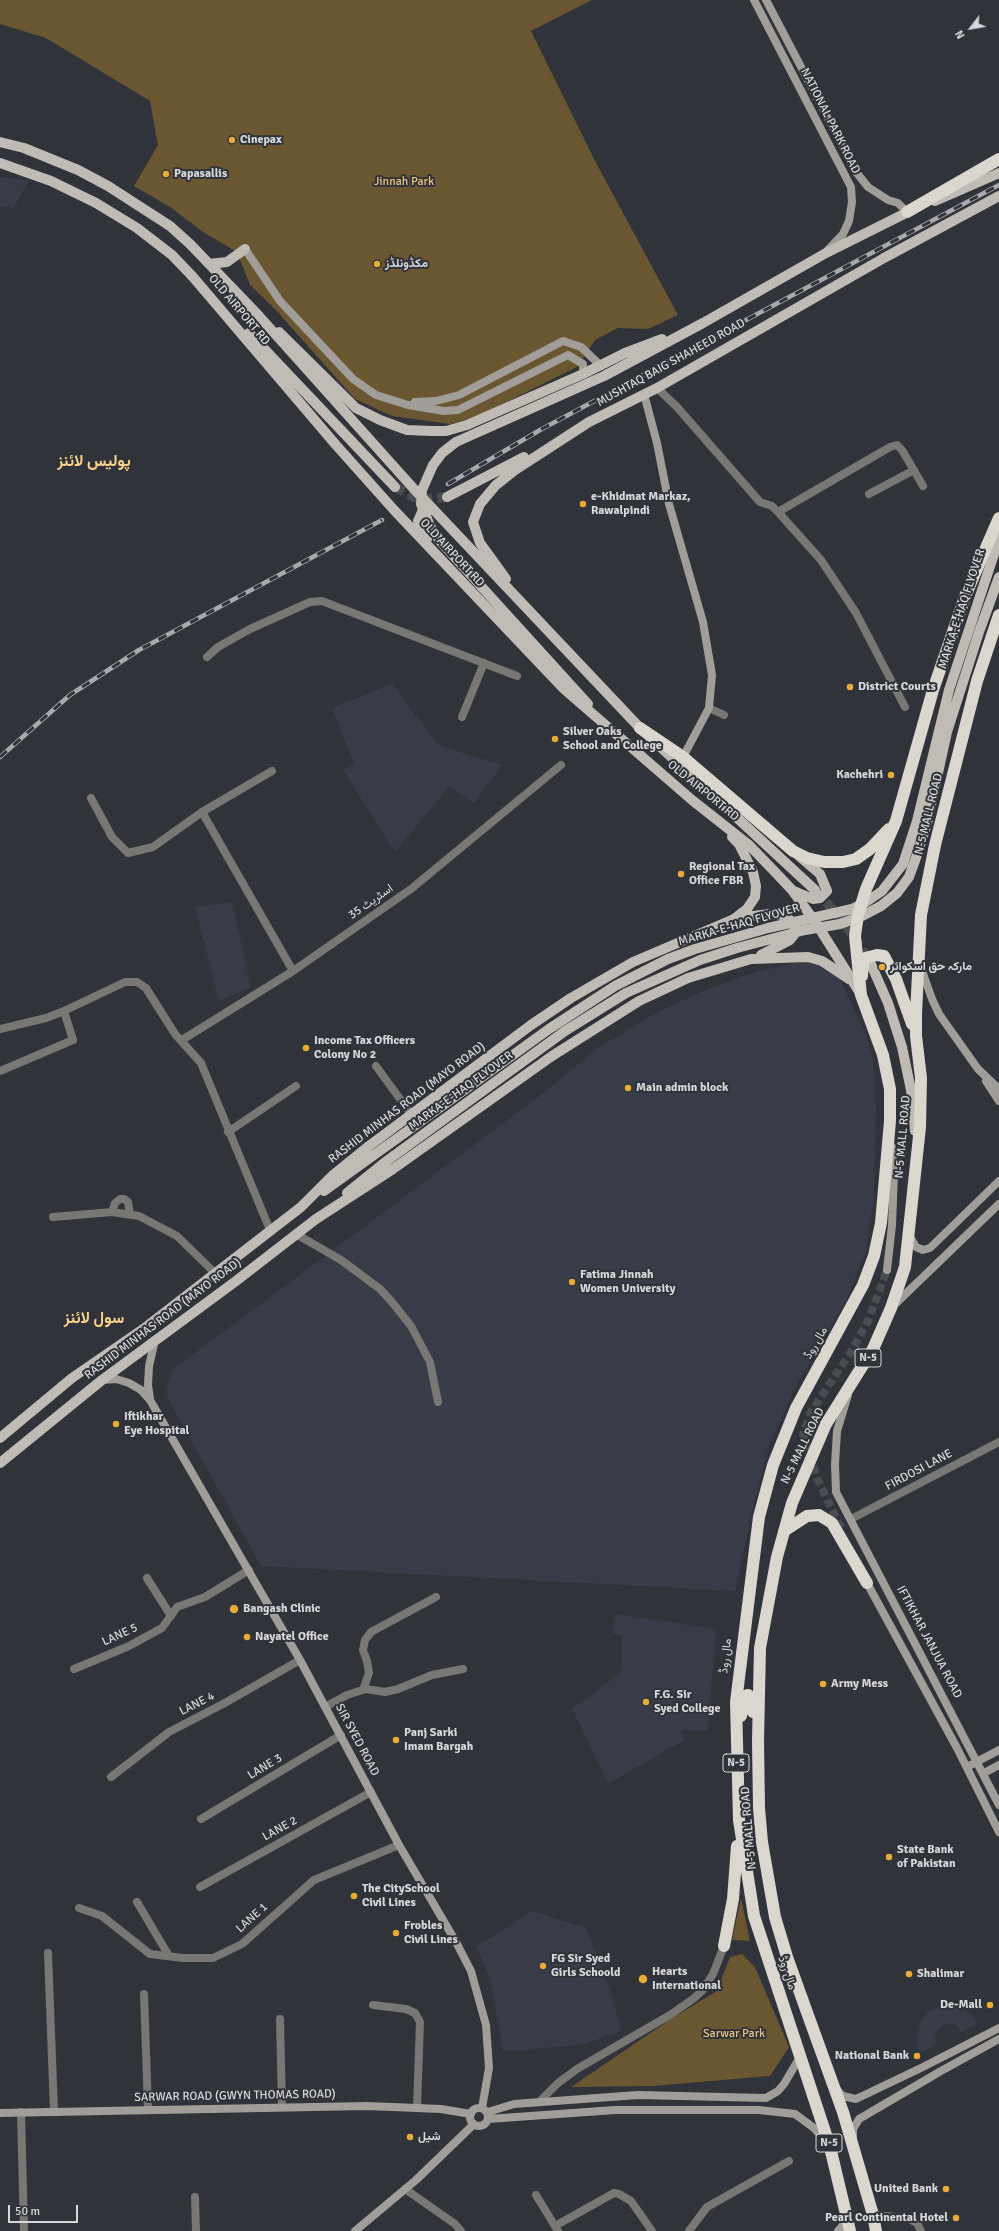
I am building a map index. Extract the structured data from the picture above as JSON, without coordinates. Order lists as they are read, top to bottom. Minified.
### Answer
{"streets":{"highway":["N-5 MALL ROAD","مال روڈ","N-5"],"main road":["OLD AIRPORT RD","MUSHTAQ BAIG SHAHEED ROAD","MARKA-E-HAQ FLYOVER","RASHID MINHAS ROAD (MAYO ROAD)"],"street":["NATIONAL PARK ROAD","اسٹریٹ 35","FIRDOSI LANE","LANE 5","IFTIKHAR JANJUA ROAD","LANE 4","SIR SYED ROAD","LANE 3","LANE 2","LANE 1","SARWAR ROAD (GWYN THOMAS ROAD)"]},"crossings":[["OLD AIRPORT RD","MUSHTAQ BAIG SHAHEED ROAD"],["OLD AIRPORT RD","RASHID MINHAS ROAD (MAYO ROAD)"],["OLD AIRPORT RD","مال روڈ"],["MARKA-E-HAQ FLYOVER","RASHID MINHAS ROAD (MAYO ROAD)"],["N-5 MALL ROAD","N-5"],["N-5 MALL ROAD","IFTIKHAR JANJUA ROAD"],["RASHID MINHAS ROAD (MAYO ROAD)","مال روڈ"],["RASHID MINHAS ROAD (MAYO ROAD)","SIR SYED ROAD"],["FIRDOSI LANE","IFTIKHAR JANJUA ROAD"],["LANE 5","SIR SYED ROAD"],["LANE 4","SIR SYED ROAD"],["SIR SYED ROAD","LANE 3"],["SIR SYED ROAD","LANE 2"],["SIR SYED ROAD","LANE 1"]],"districts":["پولیس لائنز","سول لائنز"],"parks":["Jinnah Park","Sarwar Park"],"places":["Cinepax","Papasallis","مکڈونلڈز","e-Khidmat Markaz, Rawalpindi","District Courts","Silver Oaks School and College","Kachehri","Regional Tax Office FBR","مارکہ حق اسکوائر","Income Tax Officers Colony No 2","Main admin block","Fatima Jinnah Women University","Iftikhar Eye Hospital","Bangash Clinic","Nayatel Office","Army Mess","F.G. Sir Syed College","Panj Sarki Imam Bargah","State Bank of Pakistan","The CitySchool Civil Lines","Frobles Civil Lines","FG Sir Syed Girls Schoold","Shalimar","Hearts International","De-Mall","National Bank","شیل","United Bank","Pearl Continental Hotel"],"scale_bar":"50 m","north":"bottom left"}
